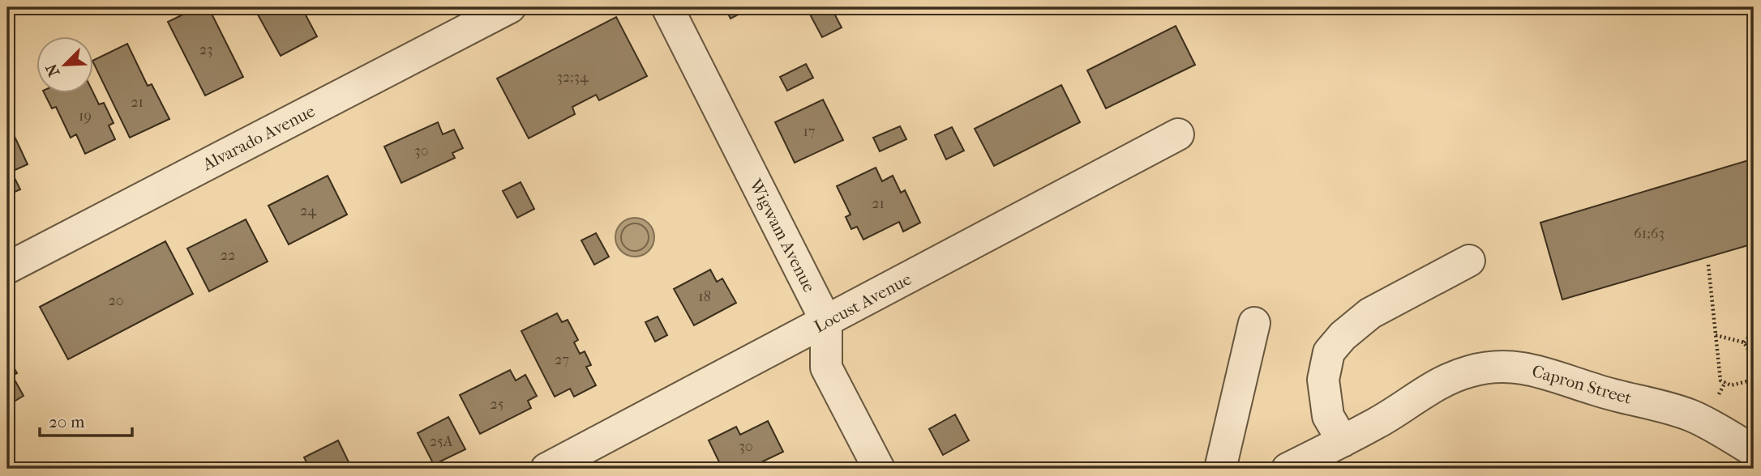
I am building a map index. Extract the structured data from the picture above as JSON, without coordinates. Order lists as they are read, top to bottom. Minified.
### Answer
{"streets":{"street":["Alvarado Avenue","Wigwam Avenue","Locust Avenue","Capron Street"]},"crossings":[["Wigwam Avenue","Locust Avenue"]],"house_numbers":["23","32;34","21","19","17","30","21","24","61;63","22","18","20","27","25","25A","30"],"scale_bar":"20 m","north":"bottom left"}
